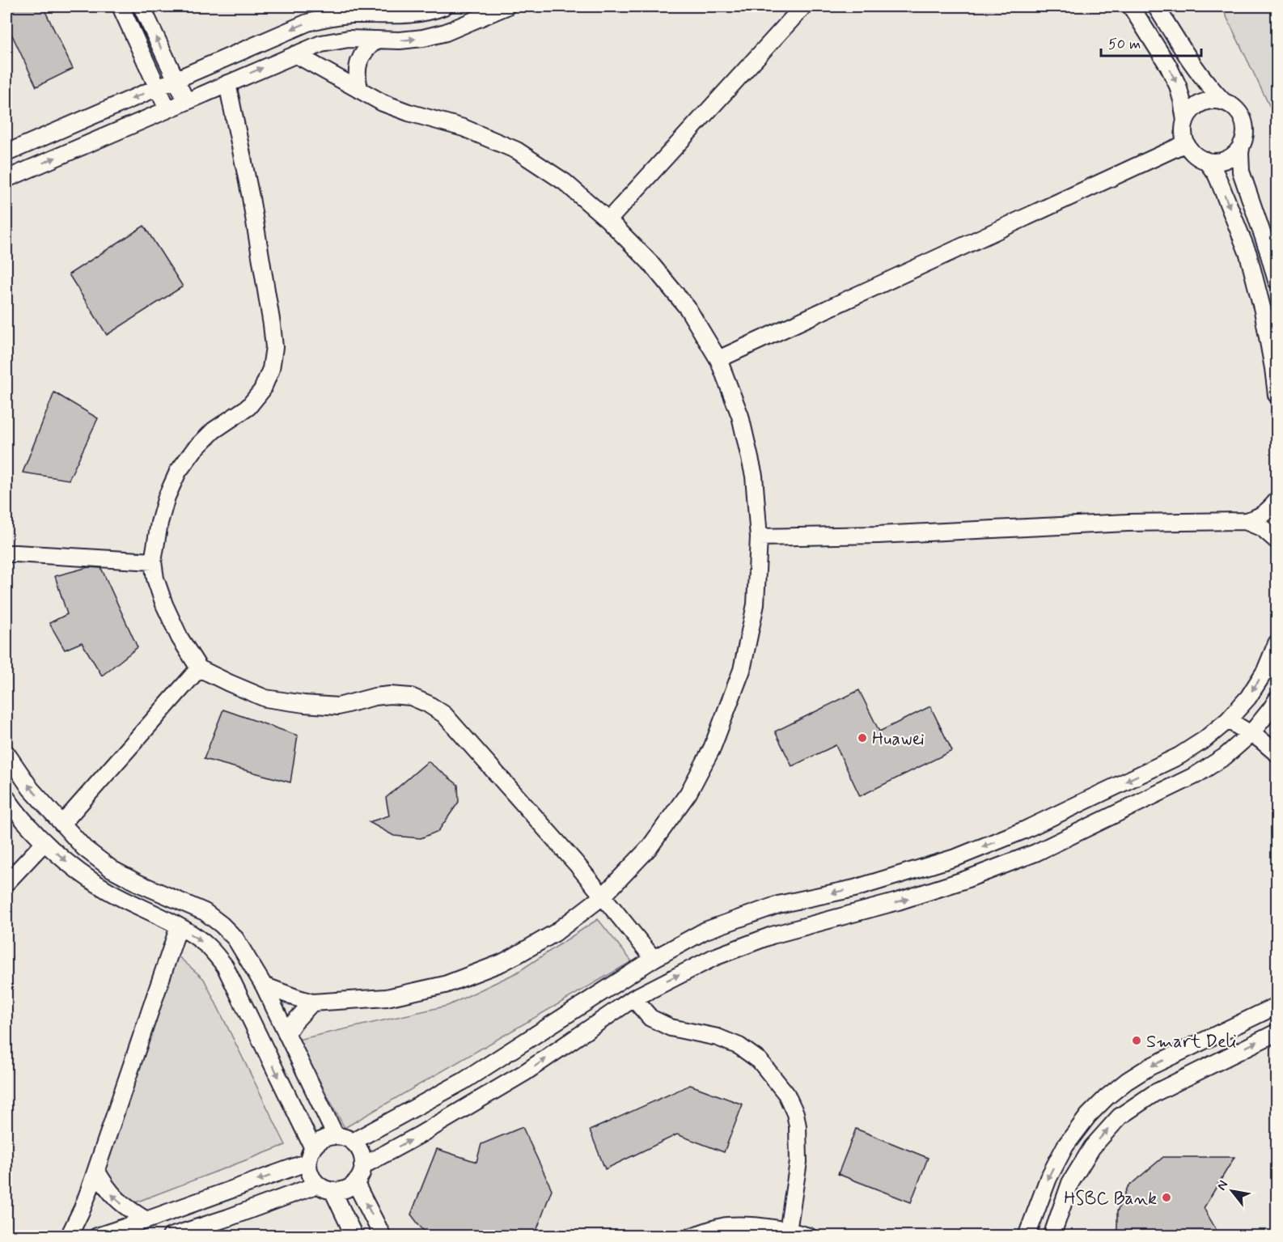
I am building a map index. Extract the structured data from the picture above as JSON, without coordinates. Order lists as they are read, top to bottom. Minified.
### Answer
{"places":["Huawei","Smart Deli","HSBC Bank"],"scale_bar":"50 m","north":"top left"}
